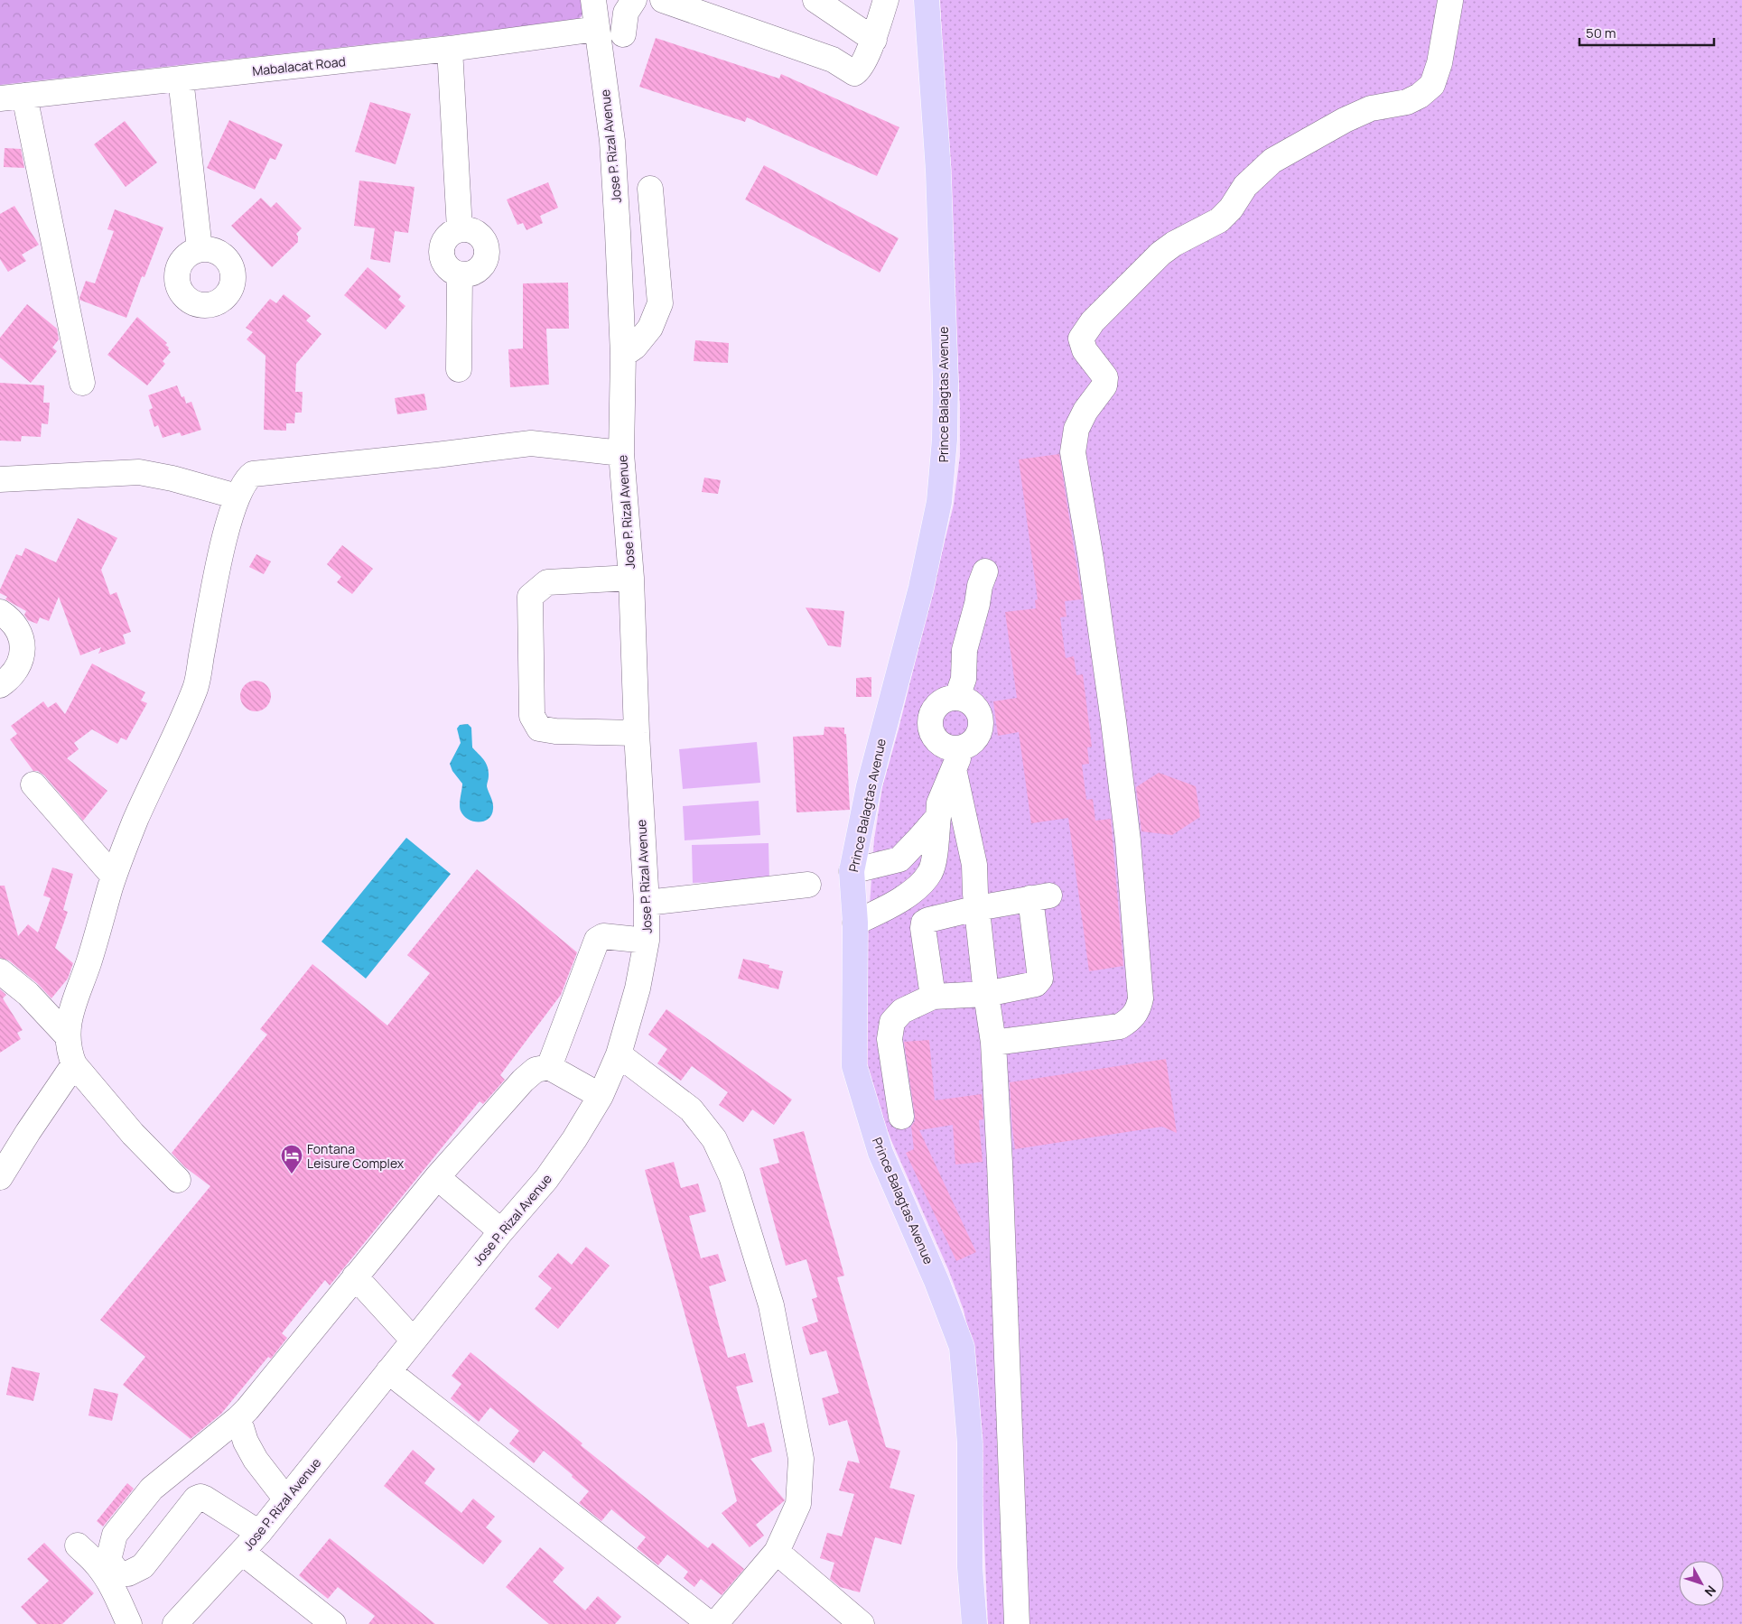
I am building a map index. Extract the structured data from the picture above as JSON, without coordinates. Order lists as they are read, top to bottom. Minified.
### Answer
{"streets":{"main road":["Prince Balagtas Avenue"],"street":["Mabalacat Road","Jose P. Rizal Avenue"]},"crossings":[["Mabalacat Road","Jose P. Rizal Avenue"]],"places":{"hotel":["Fontana Leisure Complex"]},"scale_bar":"50 m","north":"bottom right"}
